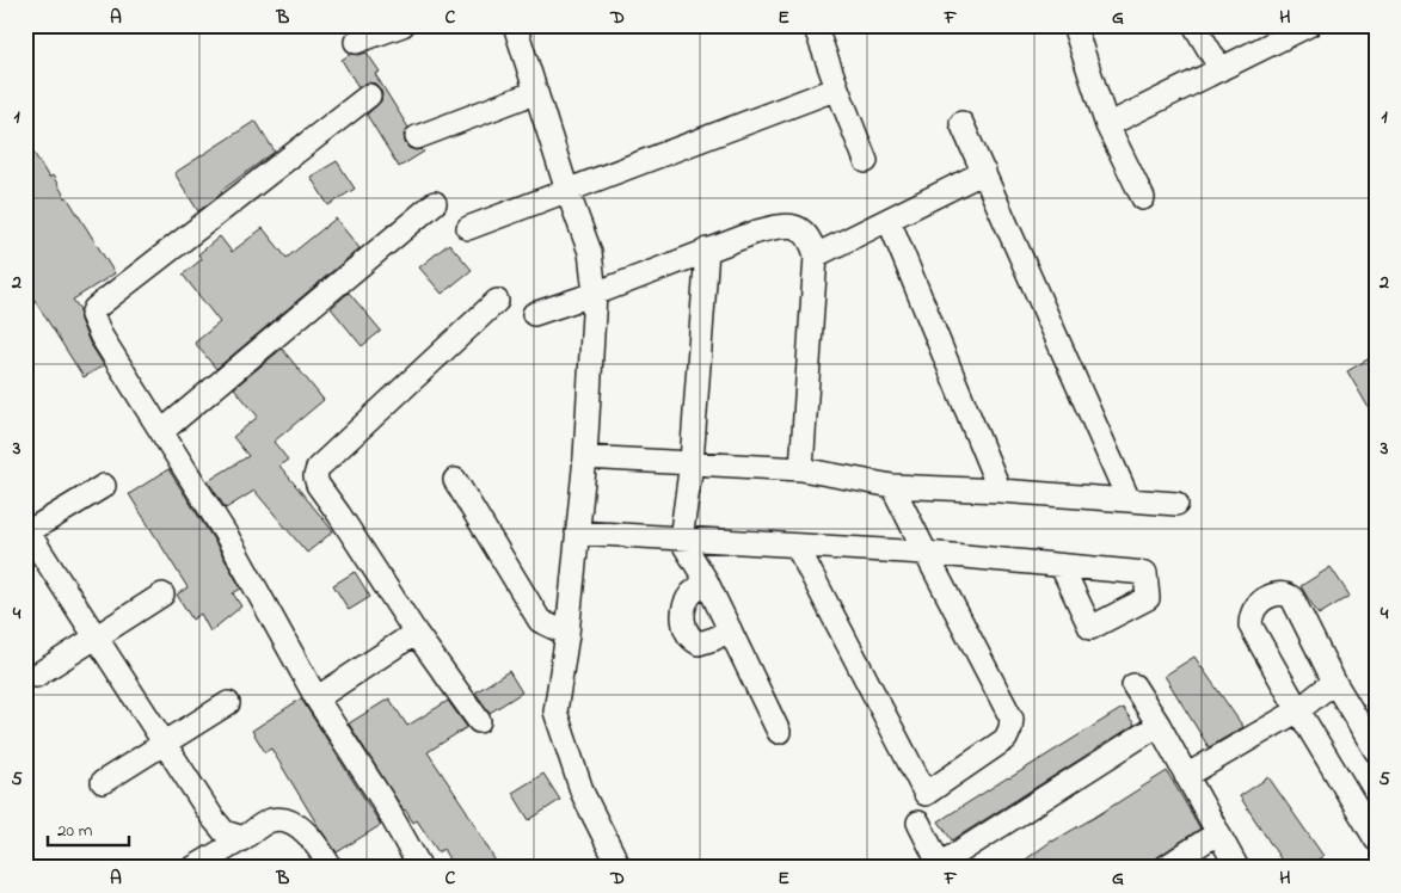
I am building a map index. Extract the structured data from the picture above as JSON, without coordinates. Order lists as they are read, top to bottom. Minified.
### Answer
{"scale_bar":"20 m","grid":{"columns":["A","B","C","D","E","F","G","H"],"rows":["1","2","3","4","5"]}}
